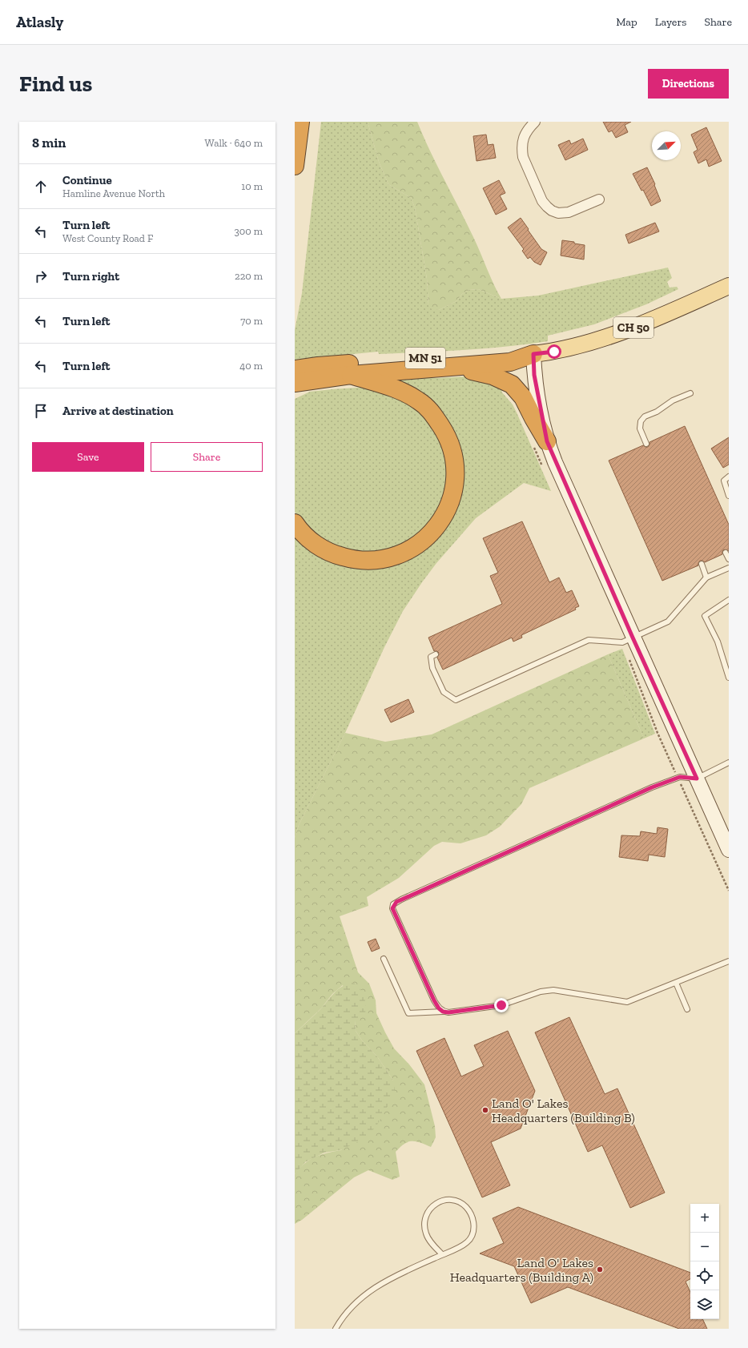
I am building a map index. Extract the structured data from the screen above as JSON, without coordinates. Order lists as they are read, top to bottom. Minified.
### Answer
{"streets":{"highway":["MN 51"],"main road":["CH 50"]},"crossings":[["CH 50","MN 51"]],"places":["Land O' Lakes Headquarters (Building B)","Land O' Lakes Headquarters (Building A)"],"north":"top right","page":{"header":"Atlasly","nav":["Map","Layers","Share"],"buttons":["Directions",["Save","Share"]],"title":"Find us","heading":["8 min","Walk · 640 m"],"list":[["Continue","Hamline Avenue North","10 m"],["Turn left","West County Road F","300 m"],["Turn right","220 m"],["Turn left","70 m"],["Turn left","40 m"],"Arrive at destination"],"map_buttons":["+","−"]}}
